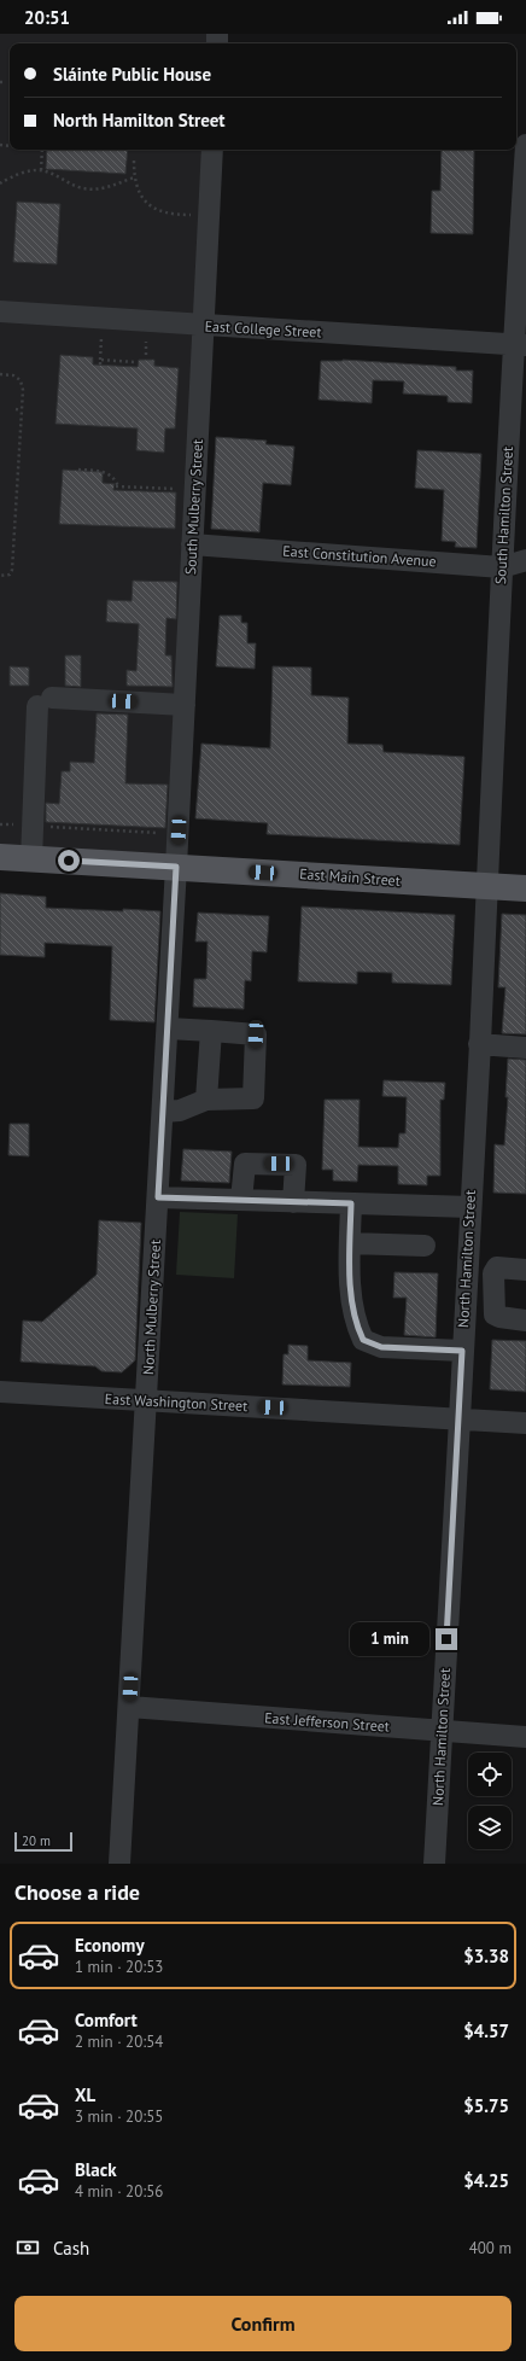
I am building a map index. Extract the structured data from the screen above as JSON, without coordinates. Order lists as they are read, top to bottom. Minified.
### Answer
{"streets":{"main road":["East Main Street"],"street":["East College Street","South Mulberry Street","South Hamilton Street","East Constitution Avenue","North Hamilton Street","North Mulberry Street","East Washington Street","East Jefferson Street"]},"crossings":[["East College Street","South Mulberry Street"],["East College Street","South Hamilton Street"],["South Mulberry Street","East Constitution Avenue"],["South Mulberry Street","East Main Street"],["South Mulberry Street","North Mulberry Street"],["South Hamilton Street","East Constitution Avenue"],["South Hamilton Street","East Main Street"],["South Hamilton Street","North Hamilton Street"],["East Main Street","North Hamilton Street"],["East Main Street","North Mulberry Street"],["North Hamilton Street","East Washington Street"],["North Hamilton Street","East Jefferson Street"],["North Mulberry Street","East Washington Street"],["North Mulberry Street","East Jefferson Street"]],"scale_bar":"20 m","page":{"status":"20:51","banner":["Sláinte Public House","North Hamilton Street"],"bubble":"1 min","scale":"20 m","heading":"Choose a ride","list":[{"name":"Economy","note":"1 min · 20:53","value":"$3.38"},{"name":"Comfort","note":"2 min · 20:54","value":"$4.57"},{"name":"XL","note":"3 min · 20:55","value":"$5.75"},{"name":"Black","note":"4 min · 20:56","value":"$4.25"}],"pay":["Cash","400 m"],"buttons":"Confirm"}}
